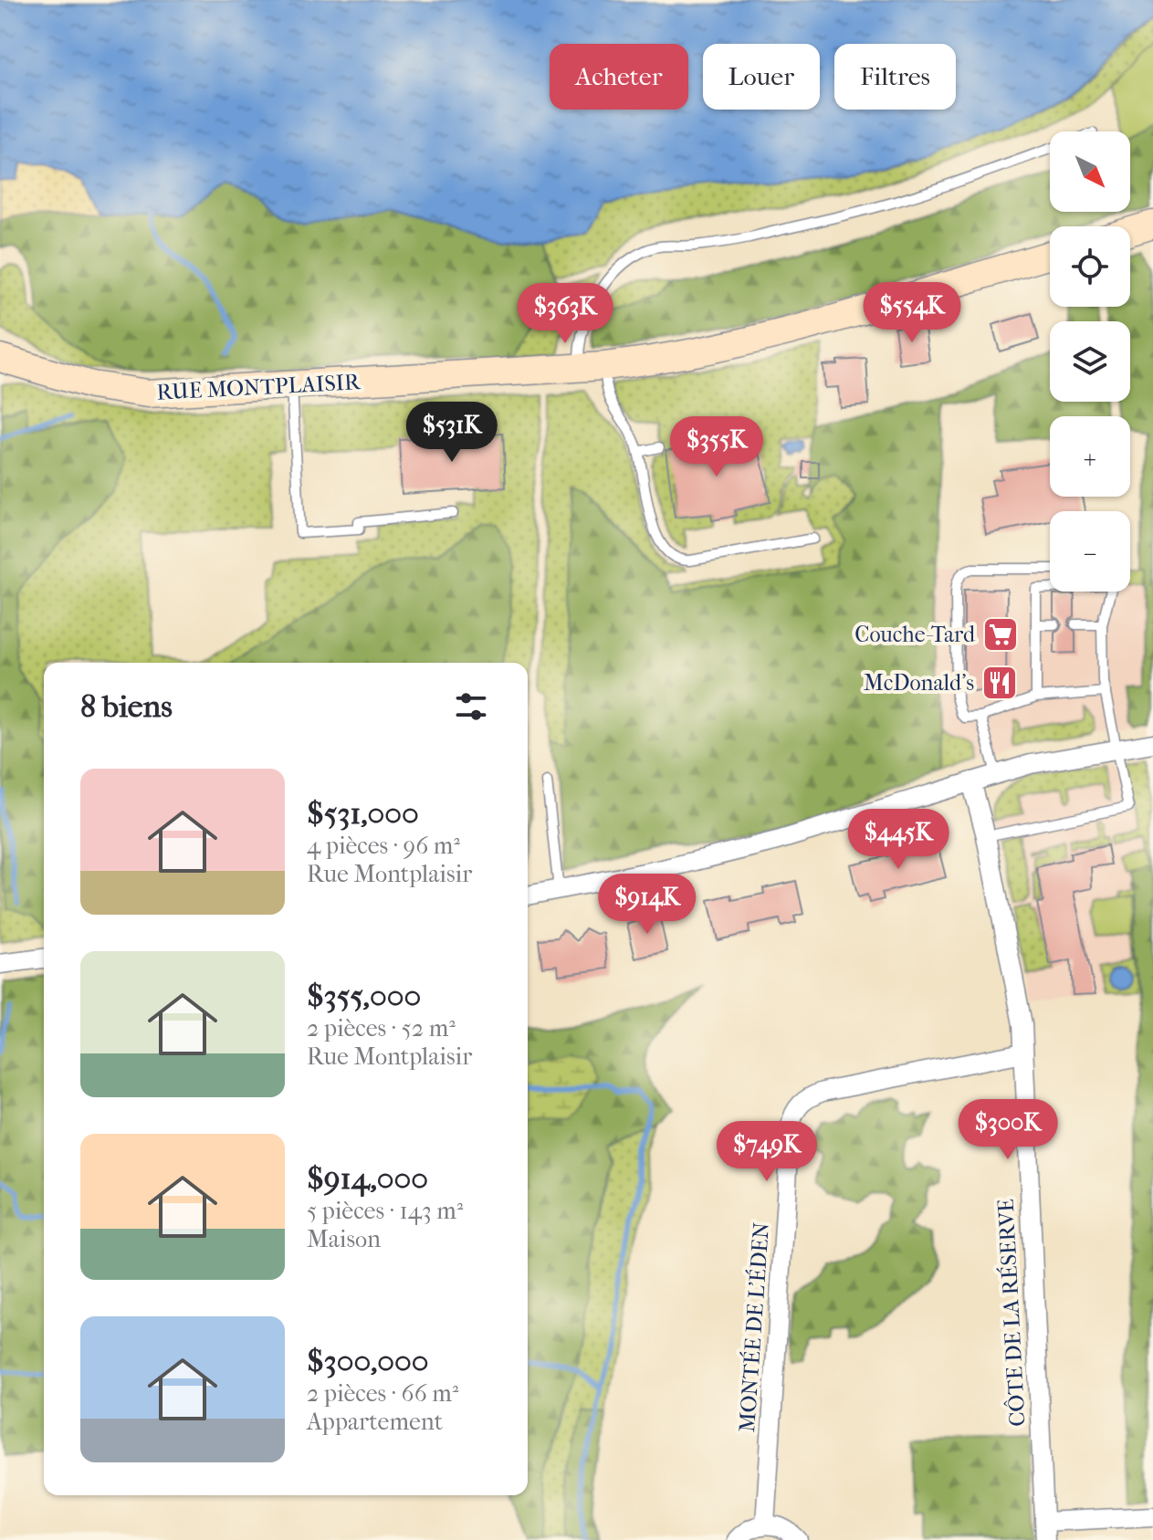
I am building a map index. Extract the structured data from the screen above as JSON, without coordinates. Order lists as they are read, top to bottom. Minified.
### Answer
{"streets":{"street":["RUE MONTPLAISIR","CÔTE DE LA RÉSERVE","MONTÉE DE L'ÉDEN"]},"crossings":[["CÔTE DE LA RÉSERVE","MONTÉE DE L'ÉDEN"]],"places":{"supermarket":["Couche-Tard"],"restaurant":["McDonald's"]},"north":"bottom right","page":{"chip":["Acheter","Louer","Filtres"],"map_buttons":["+","−"],"price":["$554K","$363K","$531K","$355K","$445K","$914K","$300K","$749K"],"heading":"8 biens","list":[{"name":"$531,000","note":"4 pièces · 96 m² · Rue Montplaisir"},{"name":"$355,000","note":"2 pièces · 52 m² · Rue Montplaisir"},{"name":"$914,000","note":"5 pièces · 143 m² · Maison"},{"name":"$300,000","note":"2 pièces · 66 m² · Appartement"}]}}
